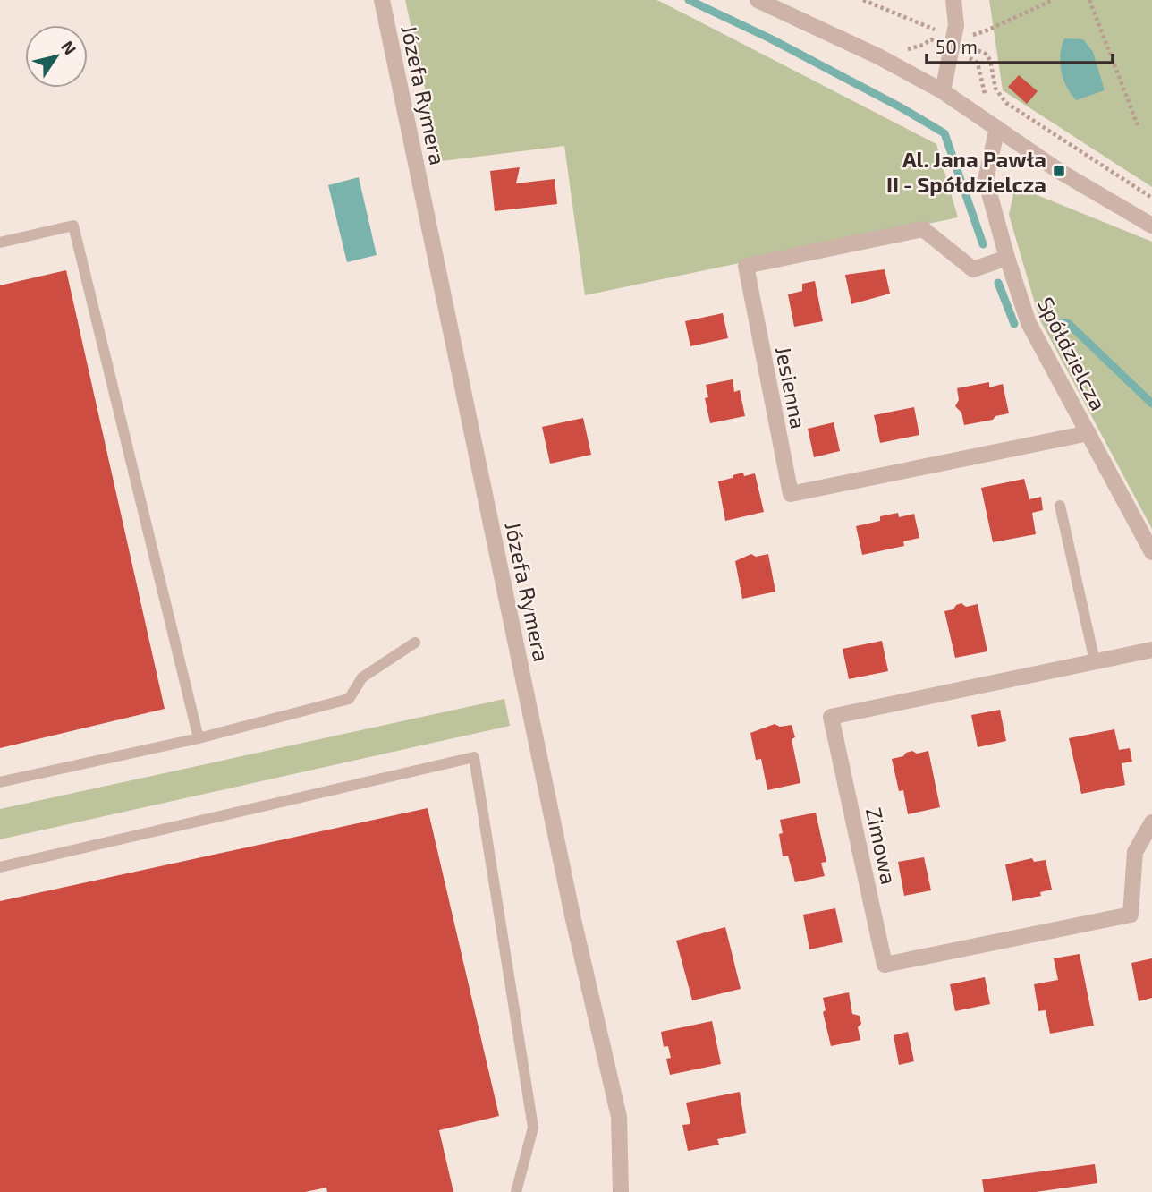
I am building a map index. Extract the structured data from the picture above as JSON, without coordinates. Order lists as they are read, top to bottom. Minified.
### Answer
{"streets":{"street":["Józefa Rymera","Spółdzielcza","Jesienna","Zimowa"]},"crossings":[["Spółdzielcza","Jesienna"]],"places":{"transit":["Al. Jana Pawła II - Spółdzielcza"]},"scale_bar":"50 m","north":"top right"}
